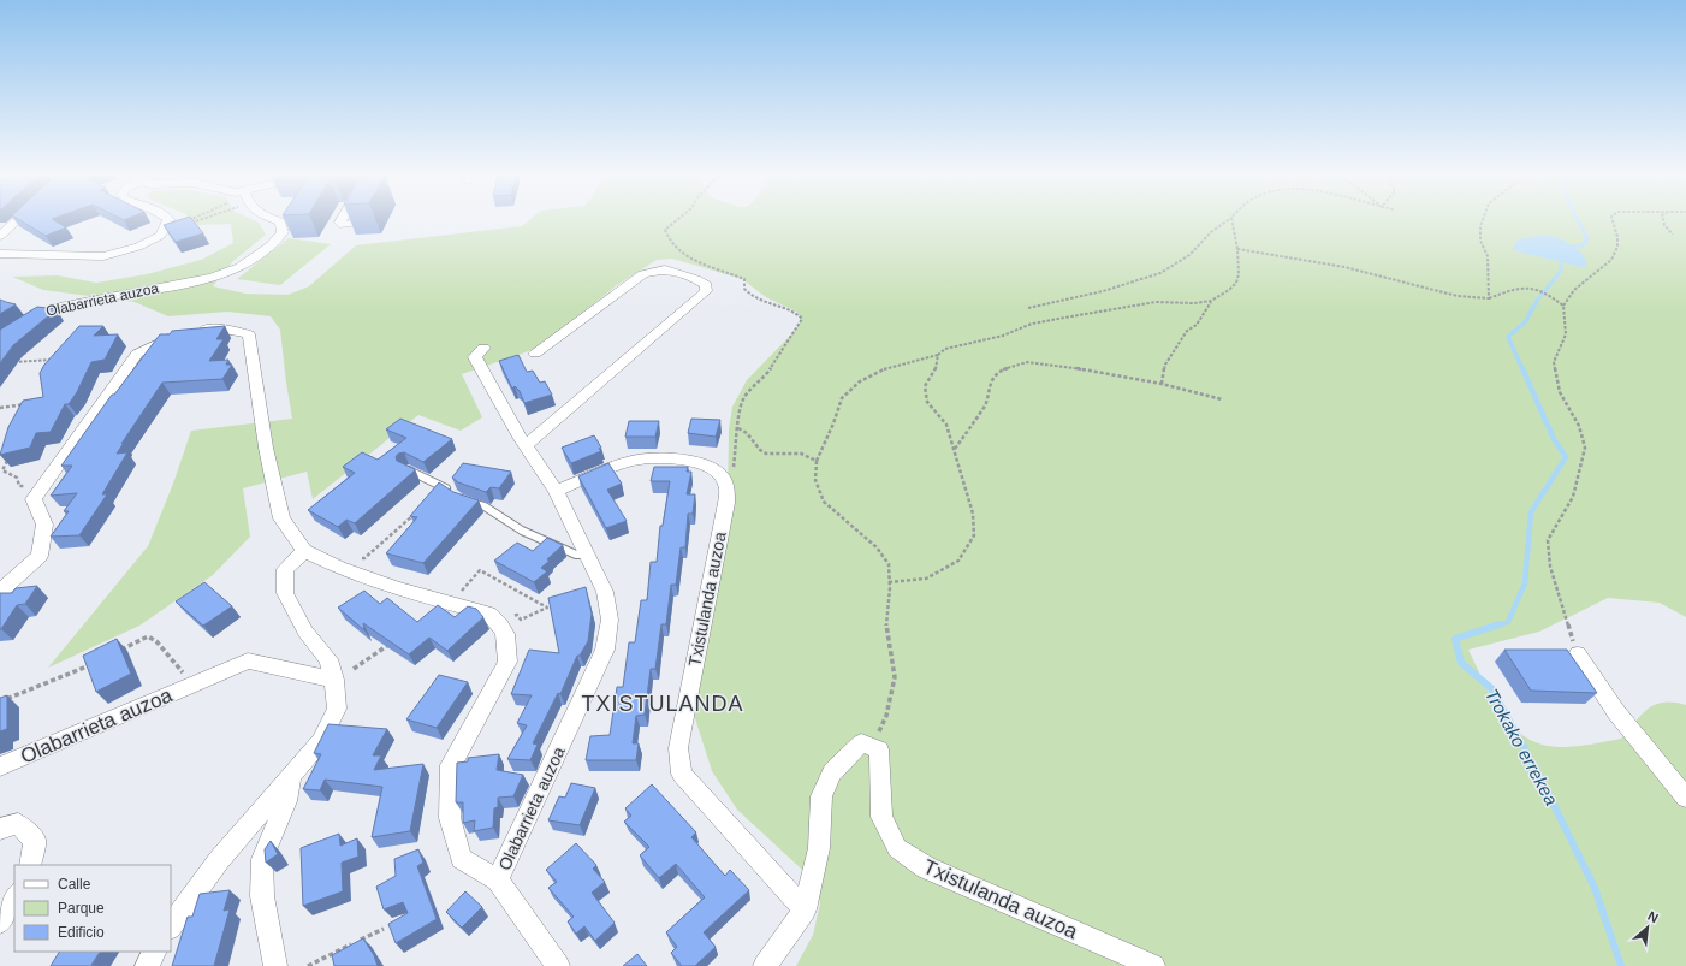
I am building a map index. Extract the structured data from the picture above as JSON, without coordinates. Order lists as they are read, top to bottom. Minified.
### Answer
{"streets":{"street":["Olabarrieta auzoa","Txistulanda auzoa"]},"districts":["TXISTULANDA"],"water":["Trokako errekea"],"legend":["Calle","Parque","Edificio"],"north":"top right"}
